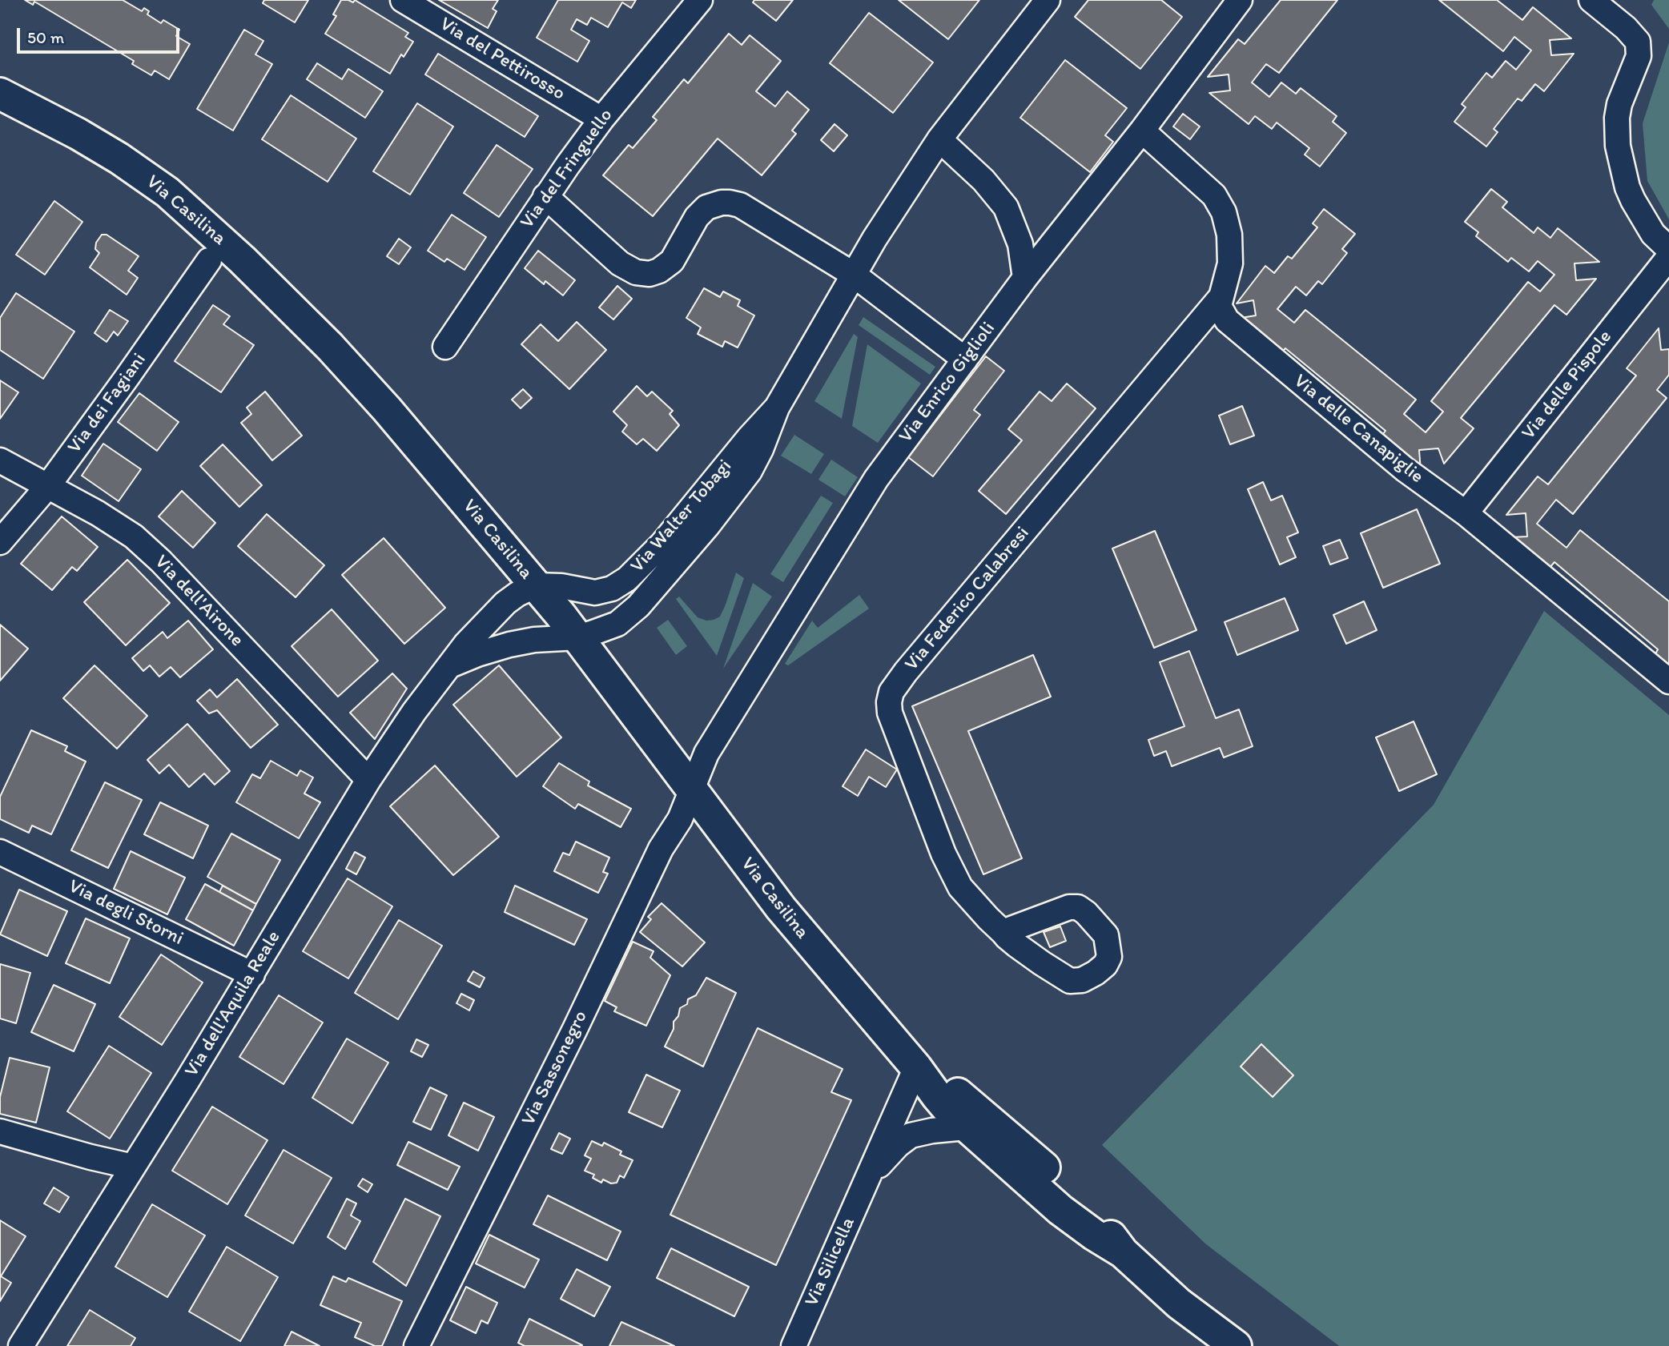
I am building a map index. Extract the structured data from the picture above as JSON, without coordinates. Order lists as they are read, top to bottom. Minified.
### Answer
{"streets":{"main road":["Via Casilina"],"street":["Via del Pettirosso","Via del Fringuello","Via Enrico Giglioli","Via delle Pispole","Via dei Fagiani","Via delle Canapiglie","Via Walter Tobagi","Via Federico Calabresi","Via dell'Airone","Via degli Storni","Via dell'Aquila Reale","Via Sassonegro","Via Silicella"]},"crossings":[["Via del Pettirosso","Via del Fringuello"],["Via Casilina","Via Enrico Giglioli"],["Via Casilina","Via Walter Tobagi"],["Via Casilina","Via dell'Aquila Reale"],["Via Casilina","Via Sassonegro"],["Via Casilina","Via Silicella"],["Via Enrico Giglioli","Via Sassonegro"],["Via delle Pispole","Via delle Canapiglie"],["Via dei Fagiani","Via dell'Airone"],["Via delle Canapiglie","Via Federico Calabresi"],["Via Walter Tobagi","Via dell'Aquila Reale"],["Via dell'Airone","Via dell'Aquila Reale"],["Via degli Storni","Via dell'Aquila Reale"]],"scale_bar":"50 m"}
